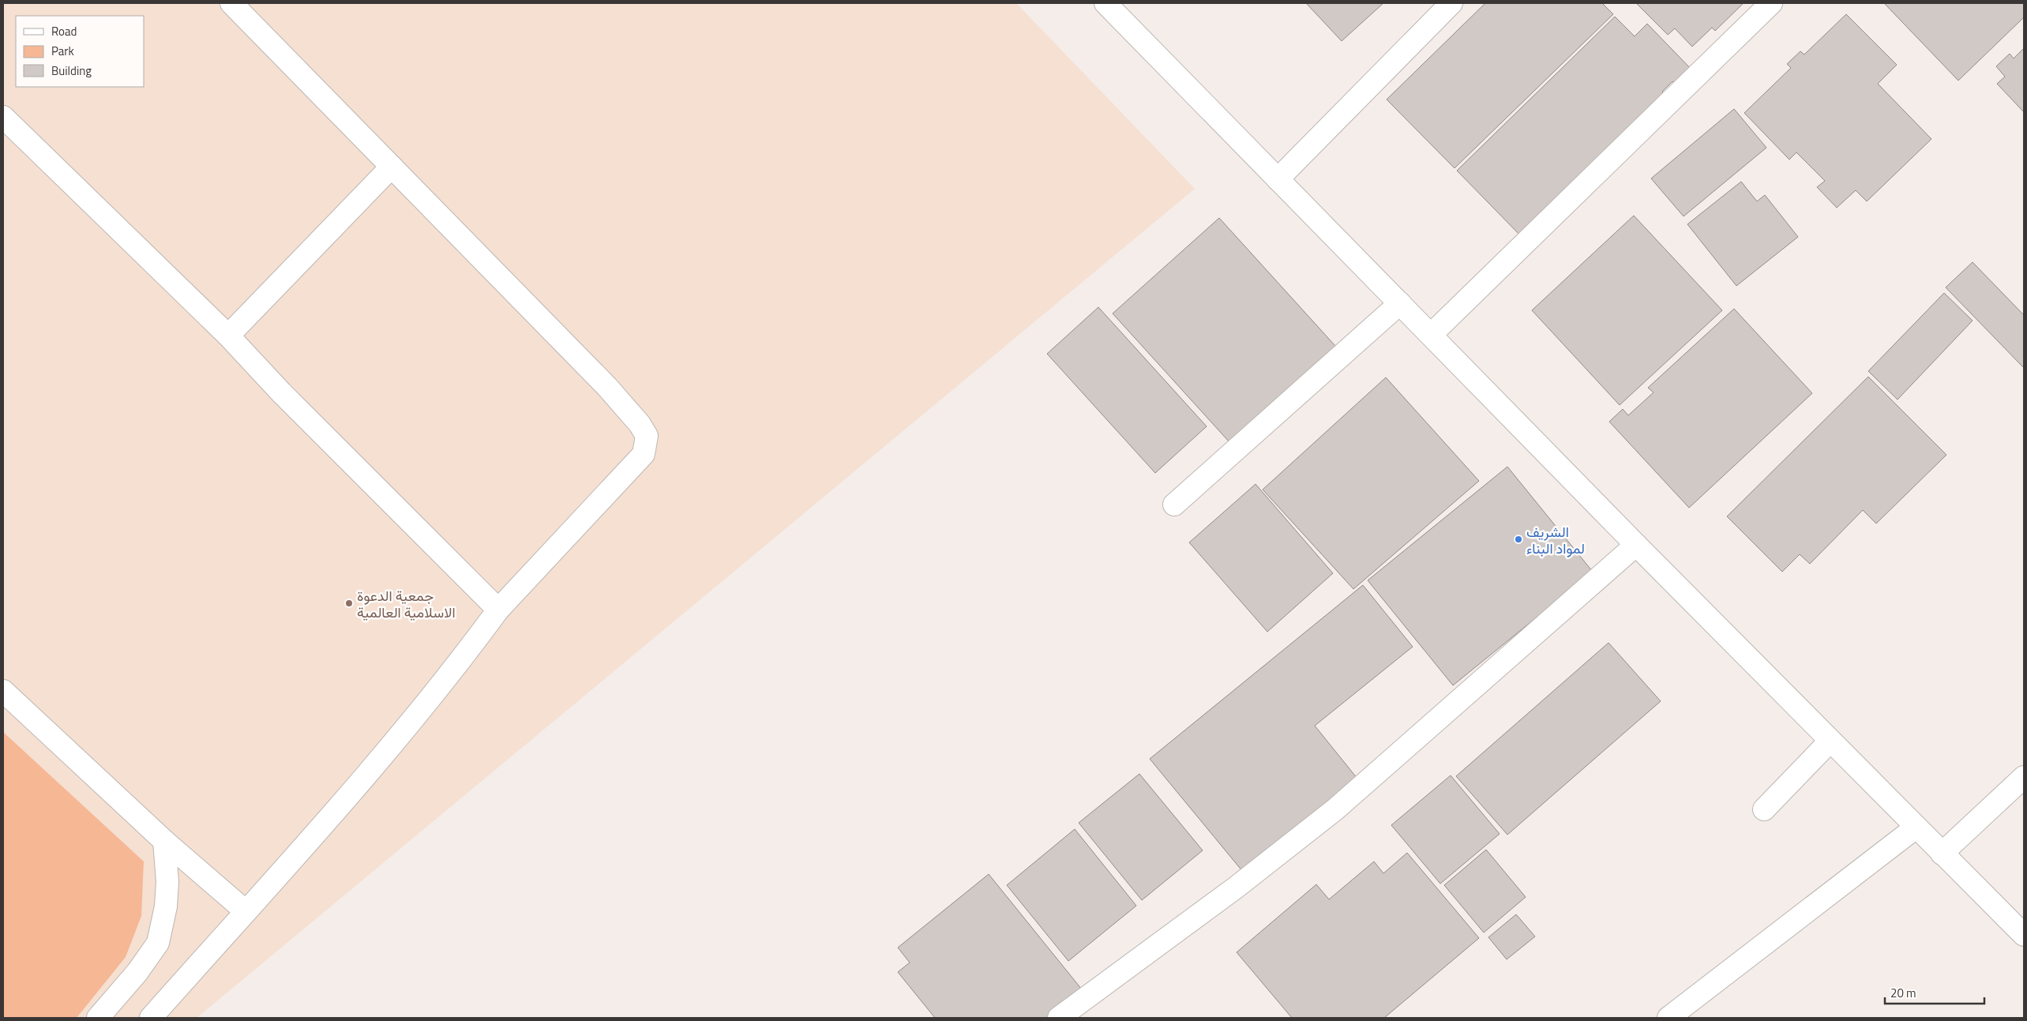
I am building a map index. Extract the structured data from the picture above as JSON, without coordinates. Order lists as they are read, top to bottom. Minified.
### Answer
{"places":["الشريف لمواد البناء","جمعية الدعوة الاسلامية العالمية"],"legend":["Road","Park","Building"],"scale_bar":"20 m"}
